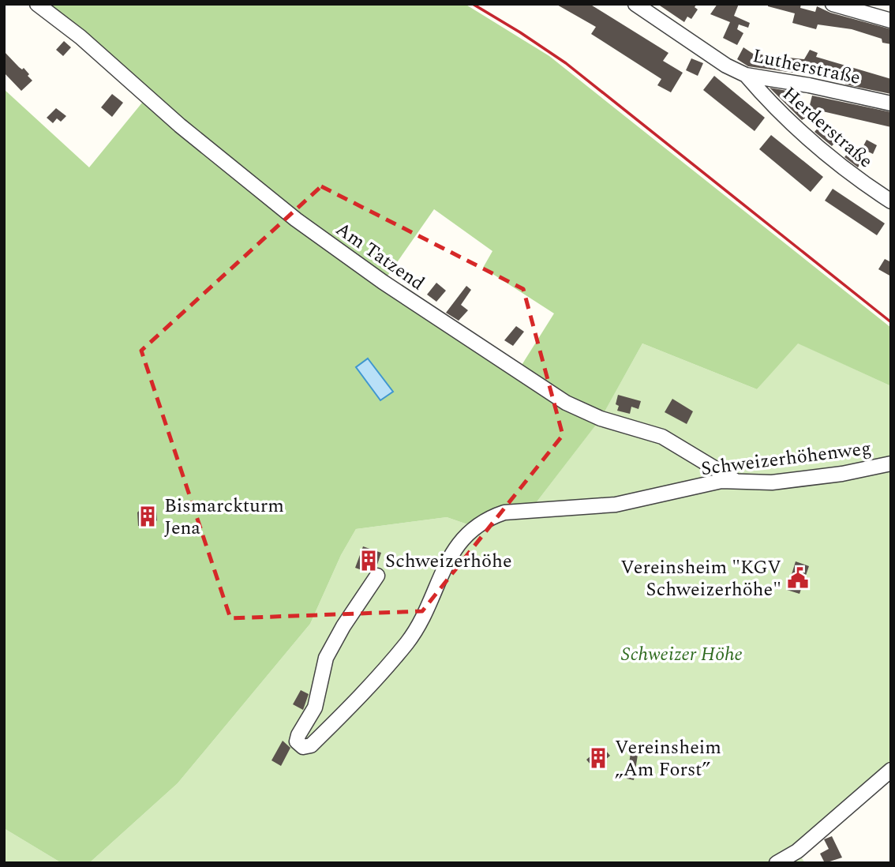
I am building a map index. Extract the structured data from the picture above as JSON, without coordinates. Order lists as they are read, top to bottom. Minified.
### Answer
{"streets":{"street":["Lutherstraße","Herderstraße","Am Tatzend","Schweizerhöhenweg"]},"crossings":[["Lutherstraße","Herderstraße"],["Am Tatzend","Schweizerhöhenweg"]],"parks":["Schweizer Höhe"],"places":{"building":["Bismarckturm Jena","Schweizerhöhe","Vereinsheim „Am Forst”"],"public building":["Vereinsheim \"KGV Schweizerhöhe\""]}}
